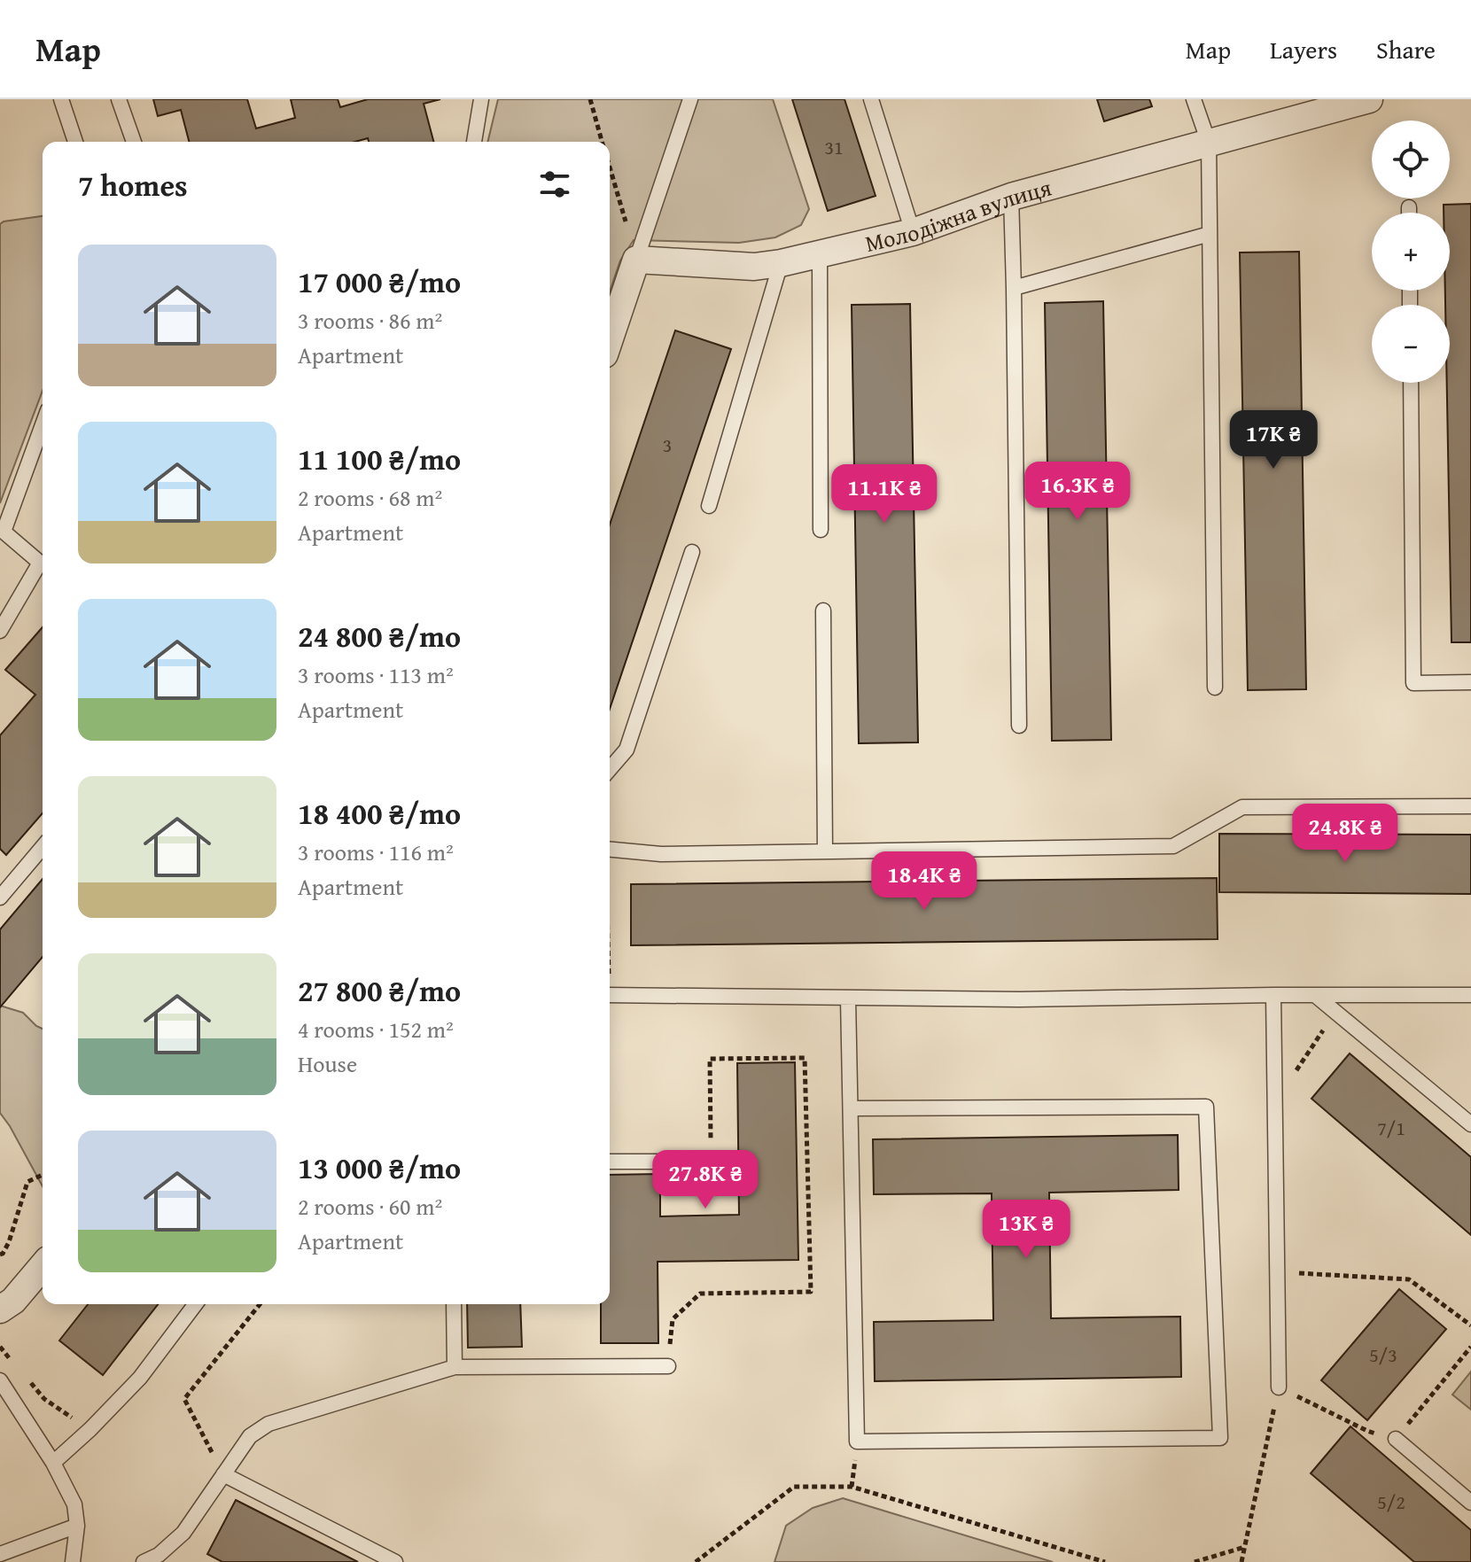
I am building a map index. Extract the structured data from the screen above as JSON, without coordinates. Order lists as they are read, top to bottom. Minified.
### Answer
{"streets":{"street":["Молодіжна вулиця"]},"house_numbers":["31","3","7/1","5/3","5/2"],"page":{"header":"Map","nav":["Map","Layers","Share"],"map_buttons":["+","−"],"heading":"7 homes","list":[{"name":"17 000 ₴/mo","note":"3 rooms · 86 m² · Apartment"},{"name":"11 100 ₴/mo","note":"2 rooms · 68 m² · Apartment"},{"name":"24 800 ₴/mo","note":"3 rooms · 113 m² · Apartment"},{"name":"18 400 ₴/mo","note":"3 rooms · 116 m² · Apartment"},{"name":"27 800 ₴/mo","note":"4 rooms · 152 m² · House"},{"name":"13 000 ₴/mo","note":"2 rooms · 60 m² · Apartment"}],"price":["17K ₴","16.3K ₴","11.1K ₴","24.8K ₴","18.4K ₴","27.8K ₴","13K ₴"]}}
